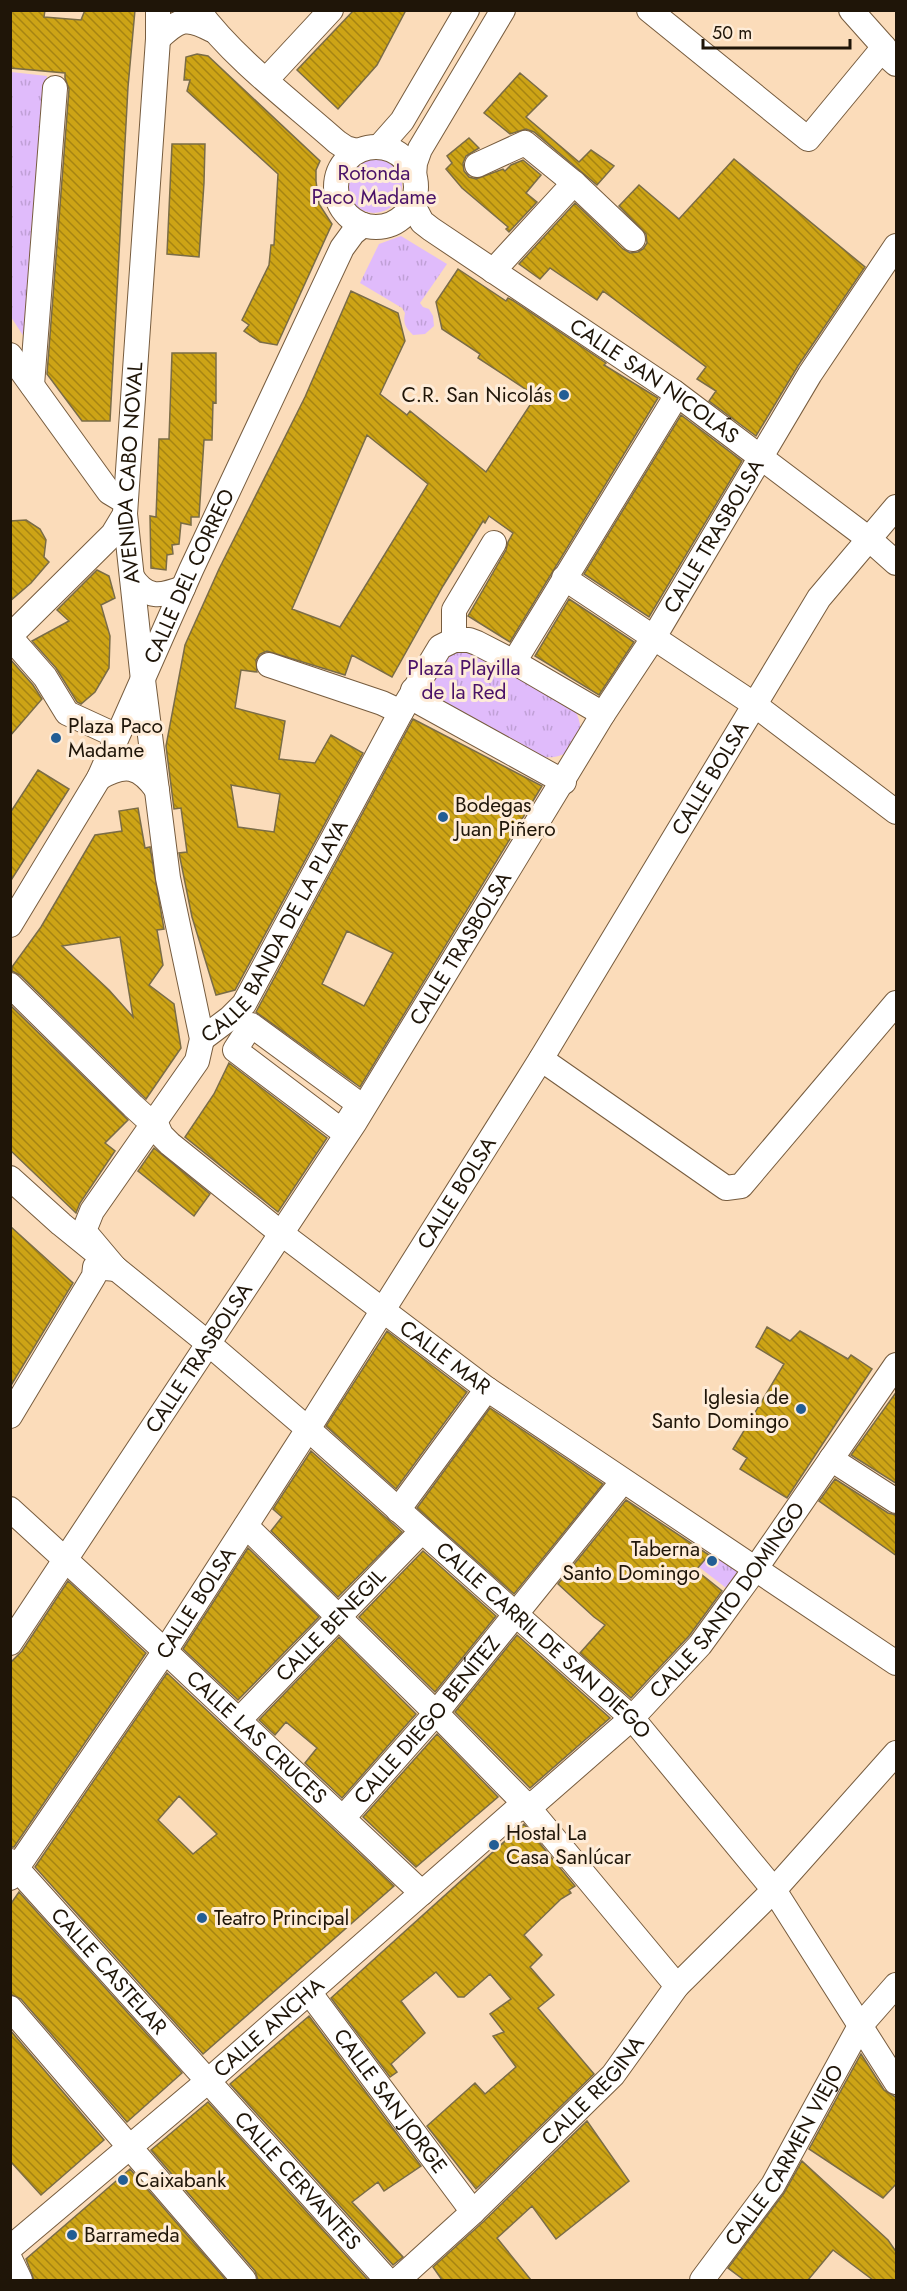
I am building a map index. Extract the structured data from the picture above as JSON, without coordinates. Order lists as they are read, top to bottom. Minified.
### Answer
{"streets":{"street":["CALLE SAN NICOLÁS","AVENIDA CABO NOVAL","CALLE TRASBOLSA","CALLE DEL CORREO","CALLE BOLSA","CALLE BANDA DE LA PLAYA","CALLE MAR","CALLE SANTO DOMINGO","CALLE BENEGIL","CALLE CARRIL DE SAN DIEGO","CALLE DIEGO BENÍTEZ","CALLE LAS CRUCES","CALLE CASTELAR","CALLE ANCHA","CALLE REGINA","CALLE SAN JORGE","CALLE CARMEN VIEJO","CALLE CERVANTES"]},"crossings":[["CALLE SAN NICOLÁS","CALLE TRASBOLSA"],["CALLE SAN NICOLÁS","CALLE DEL CORREO"],["CALLE SAN NICOLÁS","CALLE BOLSA"],["AVENIDA CABO NOVAL","CALLE DEL CORREO"],["AVENIDA CABO NOVAL","CALLE BANDA DE LA PLAYA"],["CALLE TRASBOLSA","CALLE MAR"],["CALLE TRASBOLSA","CALLE CARRIL DE SAN DIEGO"],["CALLE TRASBOLSA","CALLE LAS CRUCES"],["CALLE BOLSA","CALLE MAR"],["CALLE BOLSA","CALLE CARRIL DE SAN DIEGO"],["CALLE BOLSA","CALLE LAS CRUCES"],["CALLE BOLSA","CALLE CASTELAR"],["CALLE BANDA DE LA PLAYA","CALLE MAR"],["CALLE BANDA DE LA PLAYA","CALLE CARRIL DE SAN DIEGO"],["CALLE MAR","CALLE SANTO DOMINGO"],["CALLE MAR","CALLE DIEGO BENÍTEZ"],["CALLE SANTO DOMINGO","CALLE CARRIL DE SAN DIEGO"],["CALLE SANTO DOMINGO","CALLE ANCHA"],["CALLE BENEGIL","CALLE CARRIL DE SAN DIEGO"],["CALLE BENEGIL","CALLE LAS CRUCES"],["CALLE CARRIL DE SAN DIEGO","CALLE DIEGO BENÍTEZ"],["CALLE CARRIL DE SAN DIEGO","CALLE REGINA"],["CALLE CARRIL DE SAN DIEGO","CALLE CARMEN VIEJO"],["CALLE DIEGO BENÍTEZ","CALLE LAS CRUCES"],["CALLE LAS CRUCES","CALLE ANCHA"],["CALLE CASTELAR","CALLE ANCHA"],["CALLE CASTELAR","CALLE CERVANTES"],["CALLE ANCHA","CALLE SAN JORGE"],["CALLE ANCHA","CALLE CERVANTES"],["CALLE REGINA","CALLE SAN JORGE"]],"parks":["Rotonda Paco Madame","Plaza Playilla de la Red"],"places":["C.R. San Nicolás","Plaza Paco Madame","Bodegas Juan Piñero","Iglesia de Santo Domingo","Taberna Santo Domingo","Hostal La Casa Sanlúcar","Teatro Principal","Caixabank","Barrameda"],"scale_bar":"50 m"}
